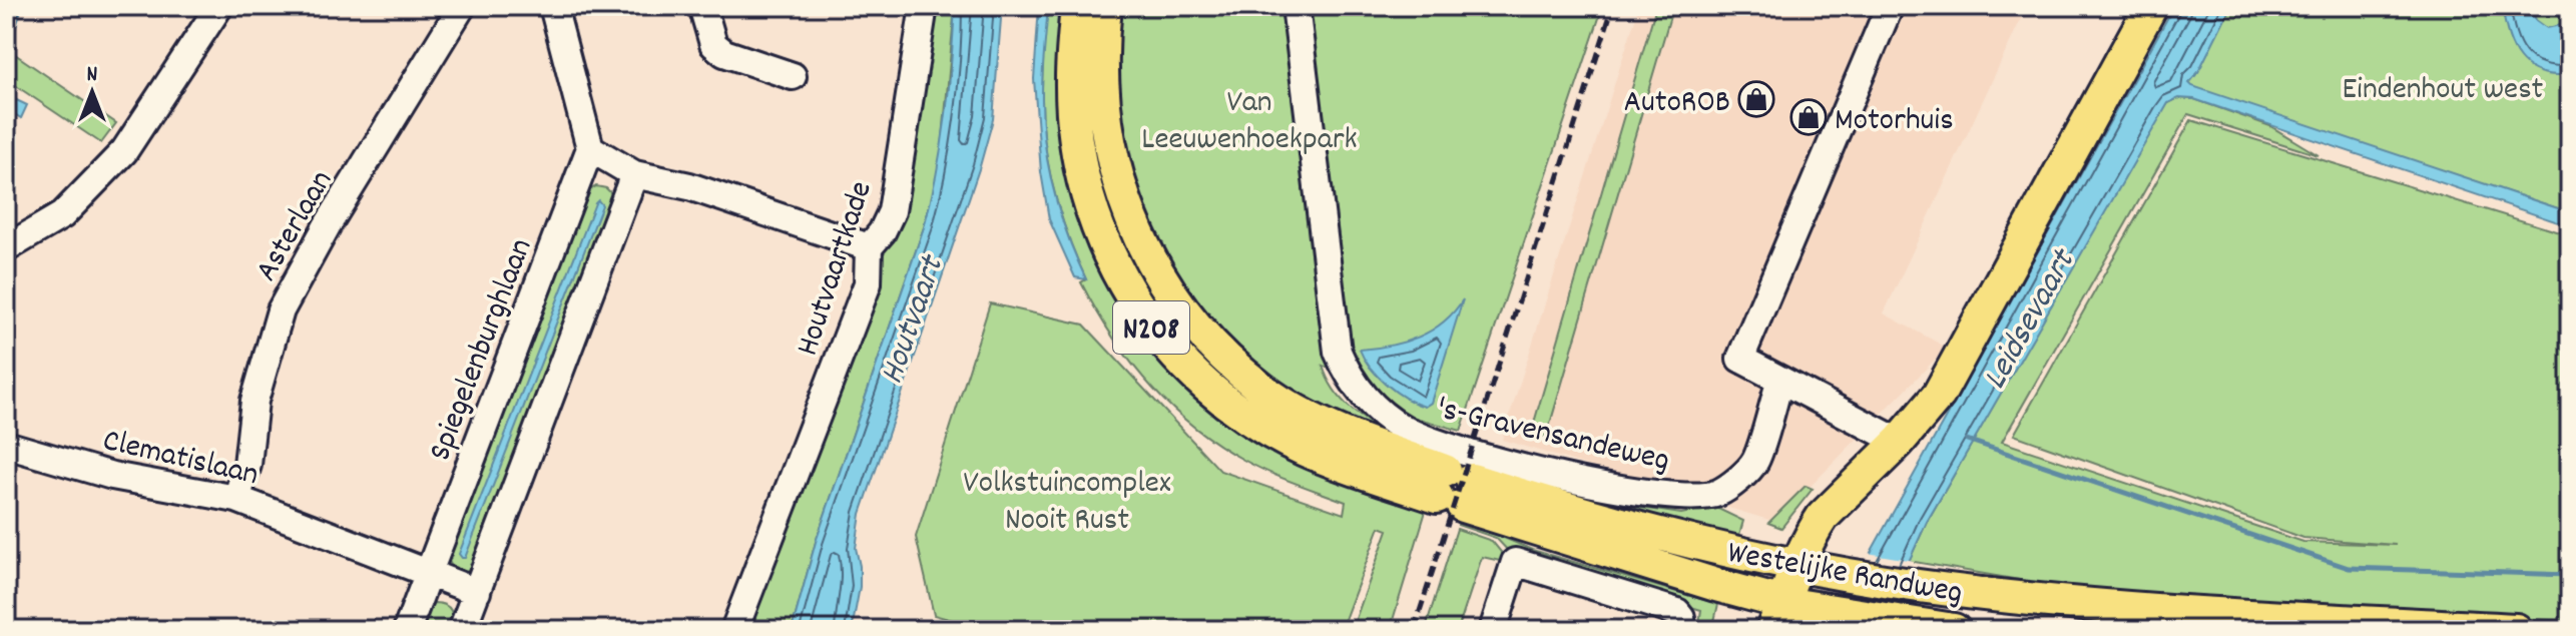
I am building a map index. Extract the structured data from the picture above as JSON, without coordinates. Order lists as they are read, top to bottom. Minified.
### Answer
{"streets":{"main road":["N208","Westelijke Randweg"],"street":["Asterlaan","Houtvaartkade","Spiegelenburghlaan","'s-Gravensandeweg","Clematislaan"]},"crossings":[["Asterlaan","Clematislaan"],["Spiegelenburghlaan","Clematislaan"]],"water":["Leidsevaart","Houtvaart"],"parks":["Eindenhout west","Van Leeuwenhoekpark","Volkstuincomplex Nooit Rust"],"places":{"shop":["AutoROB","Motorhuis"]},"north":"top"}
